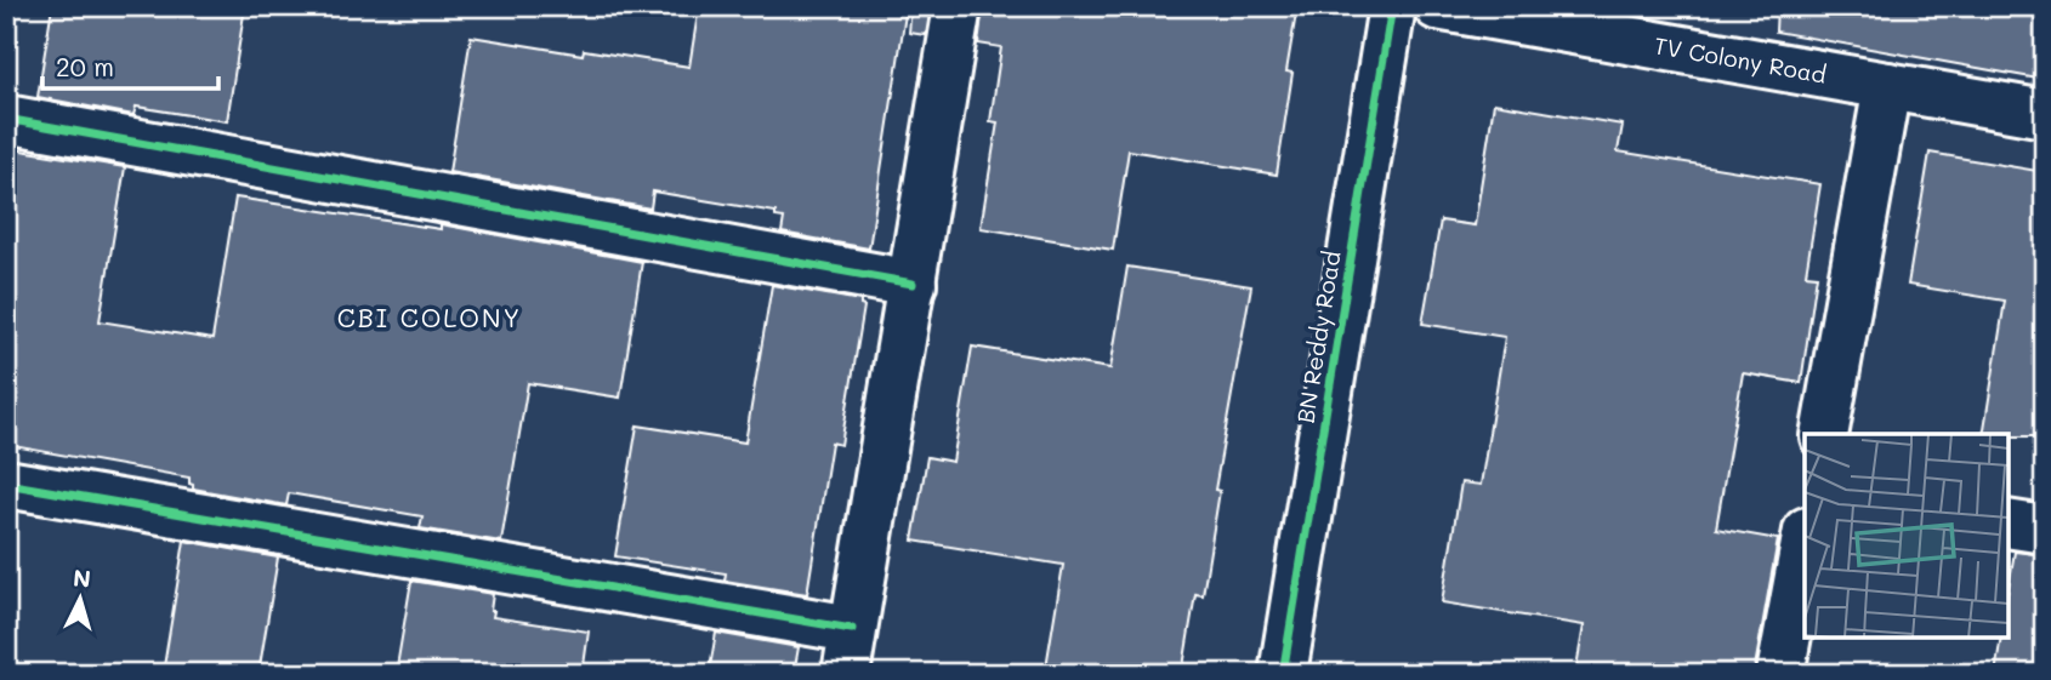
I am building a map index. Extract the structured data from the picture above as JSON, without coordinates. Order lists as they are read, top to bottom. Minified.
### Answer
{"streets":{"street":["TV Colony Road","BN Reddy Road"]},"districts":["CBI COLONY"],"scale_bar":"20 m","north":"top"}
